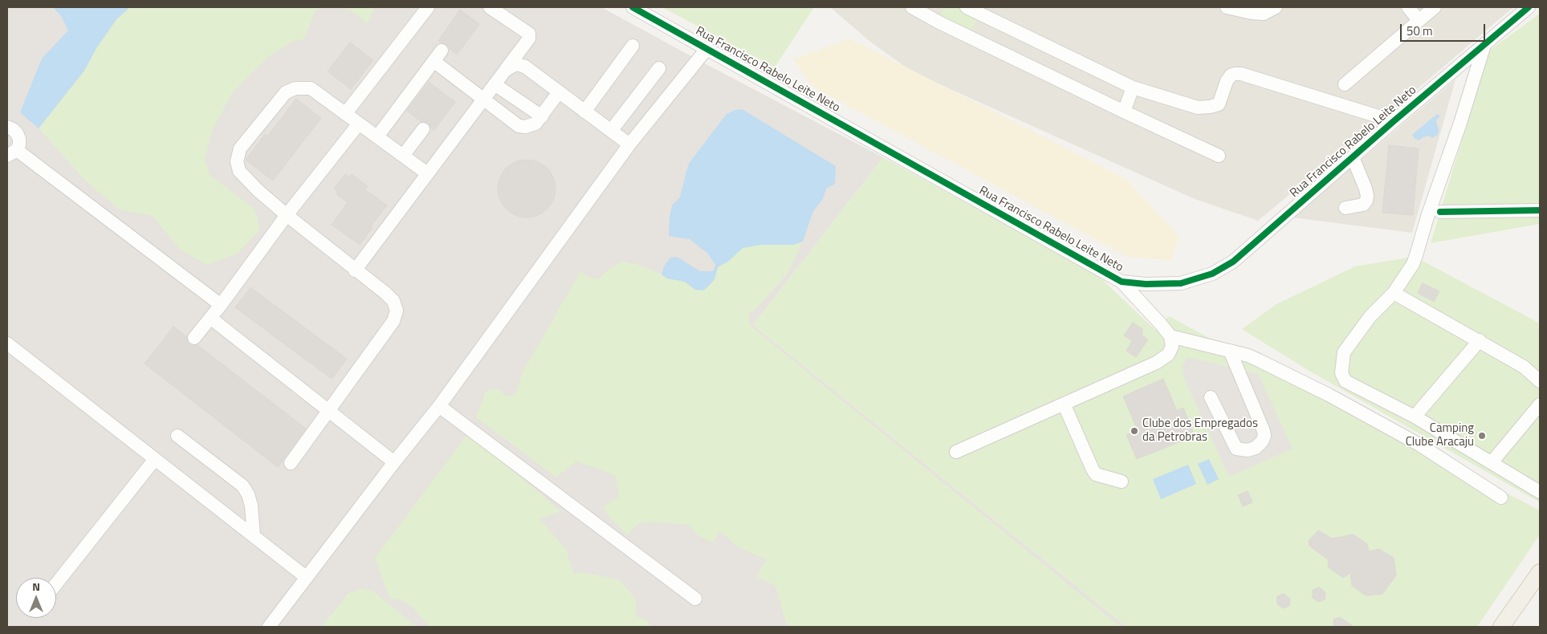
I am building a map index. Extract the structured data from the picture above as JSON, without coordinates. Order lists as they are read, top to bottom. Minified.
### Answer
{"streets":{"street":["Rua Francisco Rabelo Leite Neto"]},"places":["Clube dos Empregados da Petrobras","Camping Clube Aracaju"],"scale_bar":"50 m","north":"top"}
